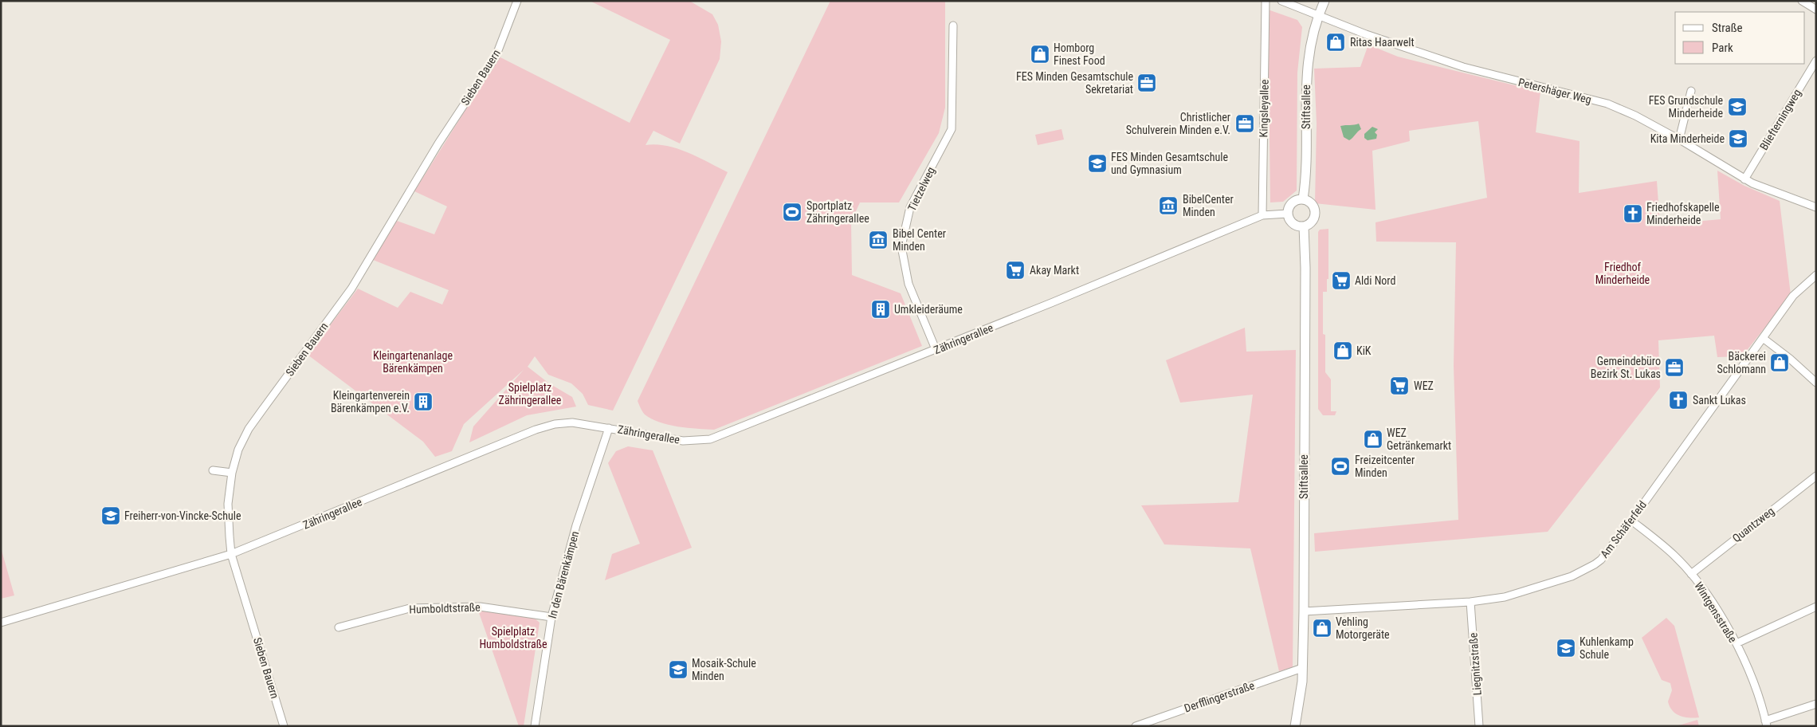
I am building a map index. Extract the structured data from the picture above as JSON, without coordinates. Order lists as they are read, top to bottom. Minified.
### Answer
{"streets":{"main road":["Stiftsallee"],"street":["Sieben Bauern","Petershäger Weg","Kingsleyallee","Bliefterningweg","Tietzelweg","Zähringerallee","Quantzweg","Am Schäferfeld","In den Bärenkämpen","Humboldtstraße","Wintgensstraße","Liegnitzstraße","Derfflingerstraße"]},"crossings":[["Sieben Bauern","Zähringerallee"],["Petershäger Weg","Stiftsallee"],["Petershäger Weg","Bliefterningweg"],["Stiftsallee","Zähringerallee"],["Stiftsallee","Am Schäferfeld"],["Stiftsallee","Derfflingerstraße"],["Kingsleyallee","Zähringerallee"],["Tietzelweg","Zähringerallee"],["Zähringerallee","In den Bärenkämpen"],["Quantzweg","Wintgensstraße"],["Am Schäferfeld","Wintgensstraße"],["Am Schäferfeld","Liegnitzstraße"],["In den Bärenkämpen","Humboldtstraße"]],"parks":["Friedhof Minderheide","Kleingartenanlage Bärenkämpen","Spielplatz Zähringerallee","Spielplatz Humboldstraße"],"places":{"shop":["Ritas Haarwelt","Homborg Finest Food","KiK","Bäckerei Schlomann","WEZ Getränkemarkt","Vehling Motorgeräte"],"office":["FES Minden Gesamtschule Sekretariat","Christlicher Schulverein Minden e.V.","Gemeindebüro Bezirk St. Lukas"],"school or university":["FES Grundschule Minderheide","Kita Minderheide","FES Minden Gesamtschule und Gymnasium","Freiherr-von-Vincke-Schule","Kuhlenkamp Schule","Mosaik-Schule Minden"],"museum":["BibelCenter Minden","Bibel Center Minden"],"sports":["Sportplatz Zähringerallee","Freizeitcenter Minden"],"church":["Friedhofskapelle Minderheide","Sankt Lukas"],"supermarket":["Akay Markt","Aldi Nord","WEZ"],"building":["Umkleideräume","Kleingartenverein Bärenkämpen e.V."]},"legend":["Straße","Park"]}
